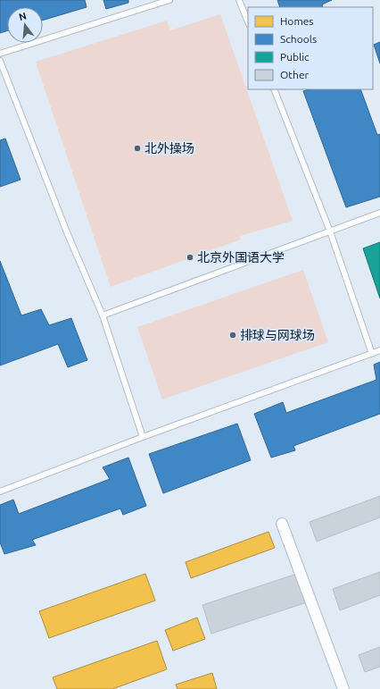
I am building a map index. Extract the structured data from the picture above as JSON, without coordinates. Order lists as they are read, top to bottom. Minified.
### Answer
{"places":["北外操场","北京外国语大学","排球与网球场"],"legend":["Homes","Schools","Public","Other"],"north":"top"}
